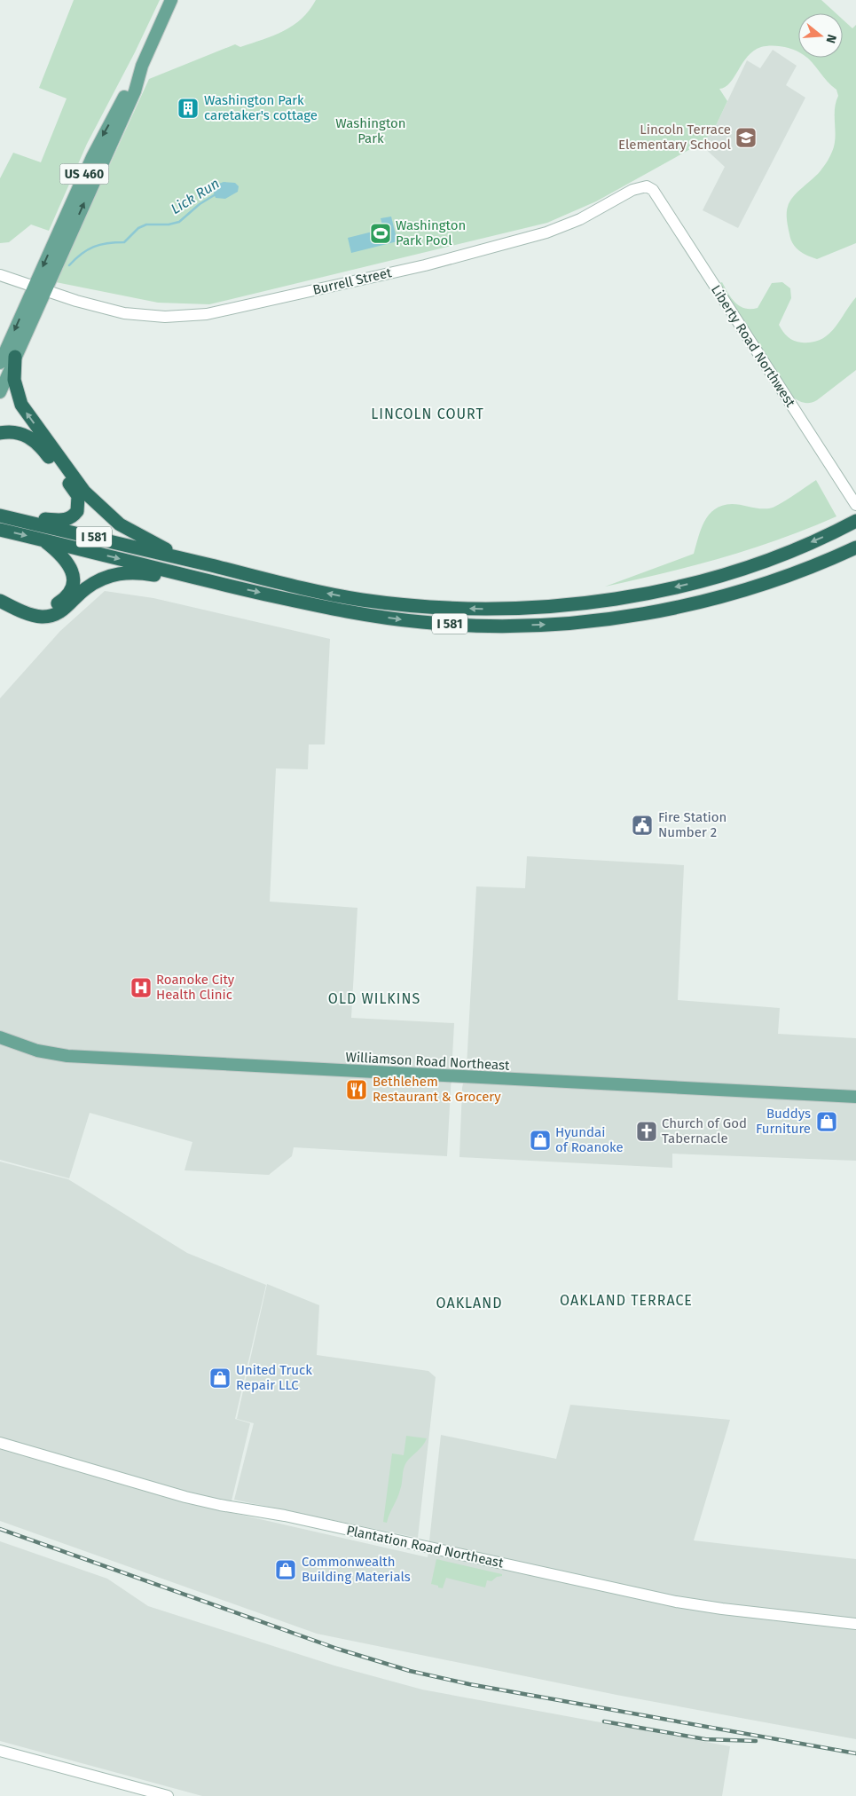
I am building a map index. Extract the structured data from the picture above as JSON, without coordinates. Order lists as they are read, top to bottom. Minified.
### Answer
{"streets":{"highway":["I 581"],"main road":["US 460","Williamson Road Northeast"],"street":["Burrell Street","Liberty Road Northwest","Plantation Road Northeast"]},"crossings":[["US 460","Burrell Street"],["Burrell Street","Liberty Road Northwest"]],"districts":["LINCOLN COURT","OLD WILKINS","OAKLAND TERRACE","OAKLAND"],"water":["Lick Run"],"parks":["Washington Park"],"places":{"building":["Washington Park caretaker's cottage"],"school or university":["Lincoln Terrace Elementary School"],"sports":["Washington Park Pool"],"public building":["Fire Station Number 2"],"hospital":["Roanoke City Health Clinic"],"restaurant":["Bethlehem Restaurant & Grocery"],"shop":["Buddys Furniture","Hyundai of Roanoke","United Truck Repair LLC","Commonwealth Building Materials"],"church":["Church of God Tabernacle"]},"north":"right"}
